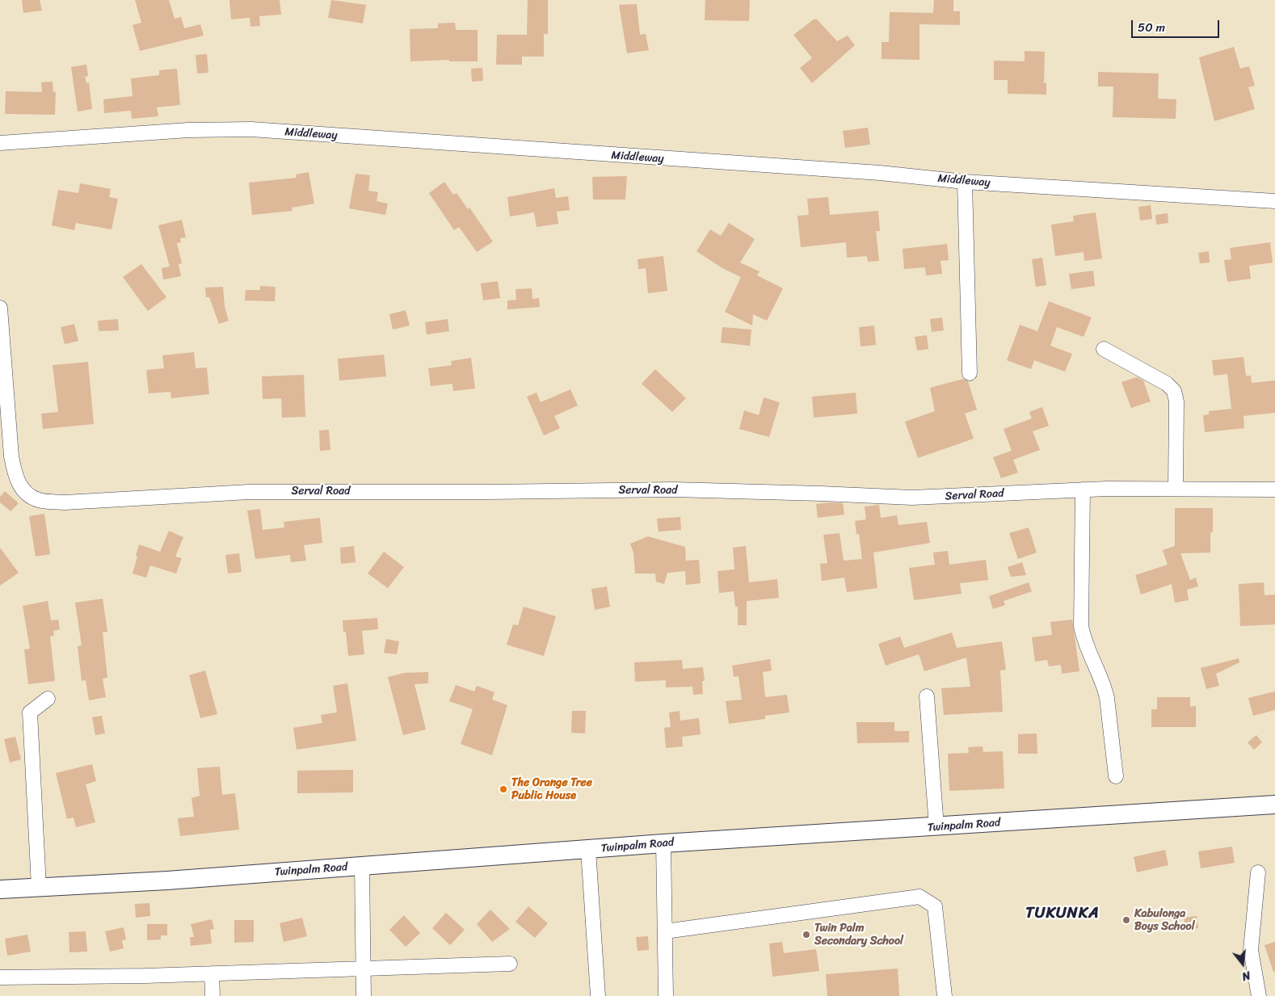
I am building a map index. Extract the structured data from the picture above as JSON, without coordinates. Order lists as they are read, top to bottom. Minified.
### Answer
{"streets":{"main road":["Twinpalm Road"],"street":["Middleway","Serval Road"]},"districts":["TUKUNKA"],"places":["The Orange Tree Public House","Kabulonga Boys School","Twin Palm Secondary School"],"scale_bar":"50 m","north":"bottom"}
